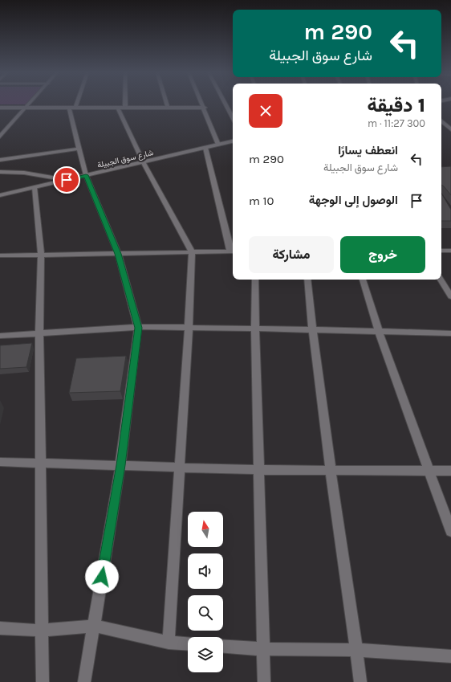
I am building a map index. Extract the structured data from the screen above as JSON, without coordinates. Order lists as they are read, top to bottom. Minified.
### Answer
{"streets":{"street":["شارع سوق الجبيلة"]},"north":"top","page":{"turn":["290 m","شارع سوق الجبيلة"],"heading":["1 دقيقة","300 m · 11:27"],"list":[{"name":"انعطف يسارًا","note":"شارع سوق الجبيلة","value":"290 m"},{"name":"الوصول إلى الوجهة","value":"10 m"}],"buttons":["خروج","مشاركة"]}}
